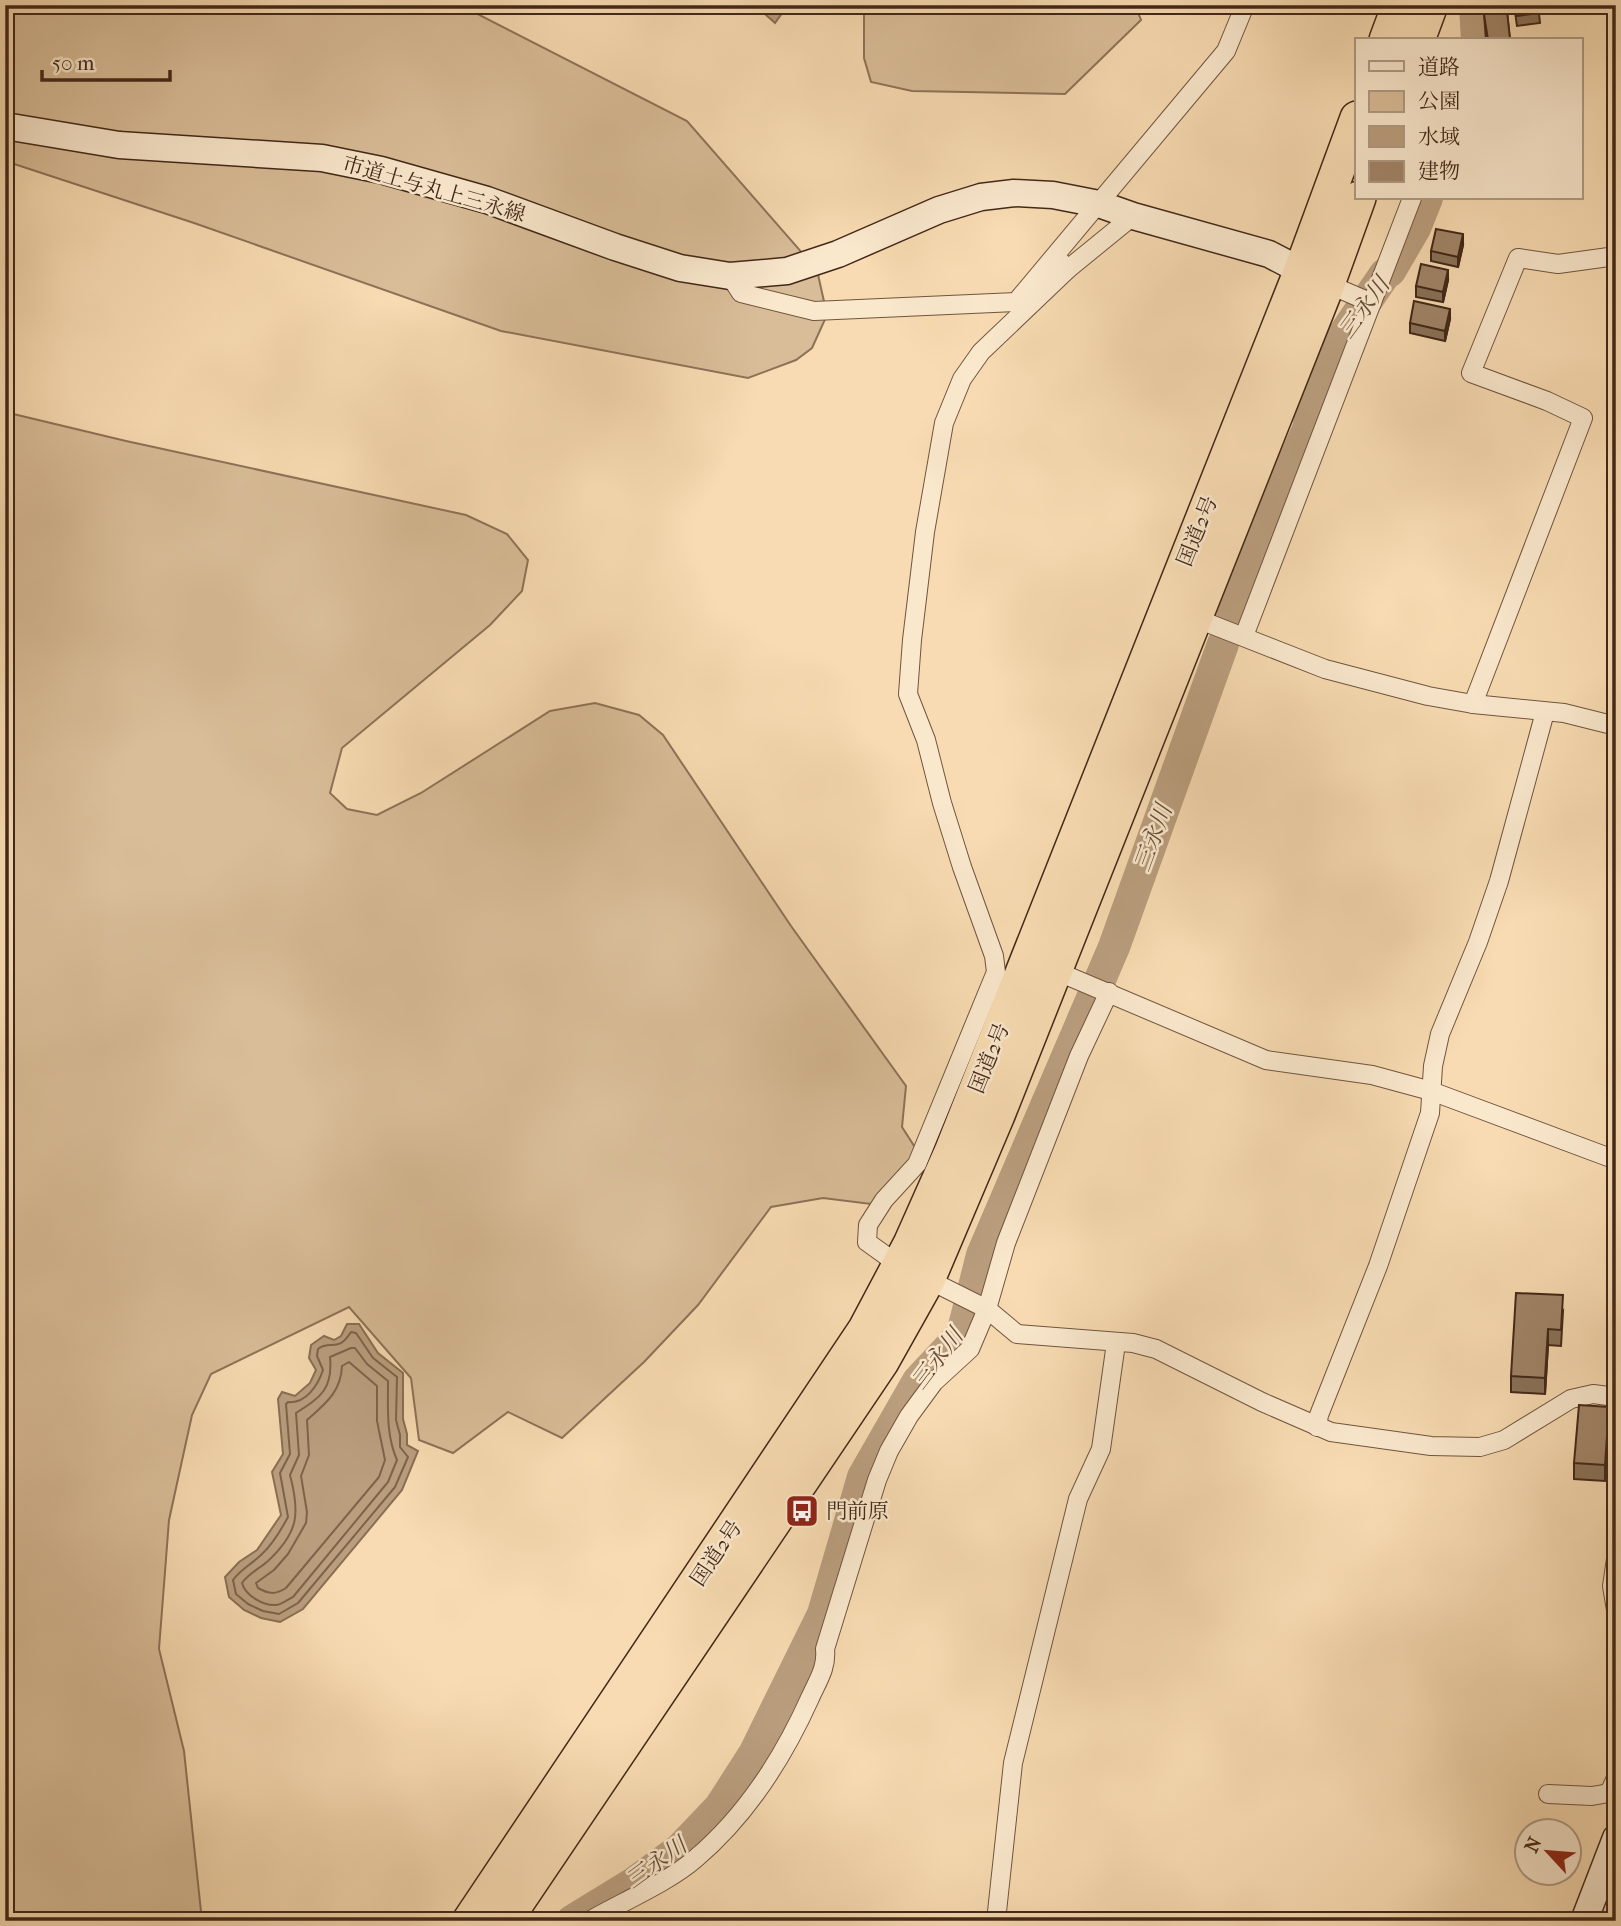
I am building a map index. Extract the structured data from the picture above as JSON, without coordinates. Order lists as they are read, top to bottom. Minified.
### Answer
{"streets":{"highway":["国道2号"],"street":["市道土与丸上三永線"]},"crossings":[["市道土与丸上三永線","国道2号"]],"water":["三永川"],"places":{"bus stop":["門前原"]},"legend":["道路","公園","水域","建物"],"scale_bar":"50 m","north":"top left"}
